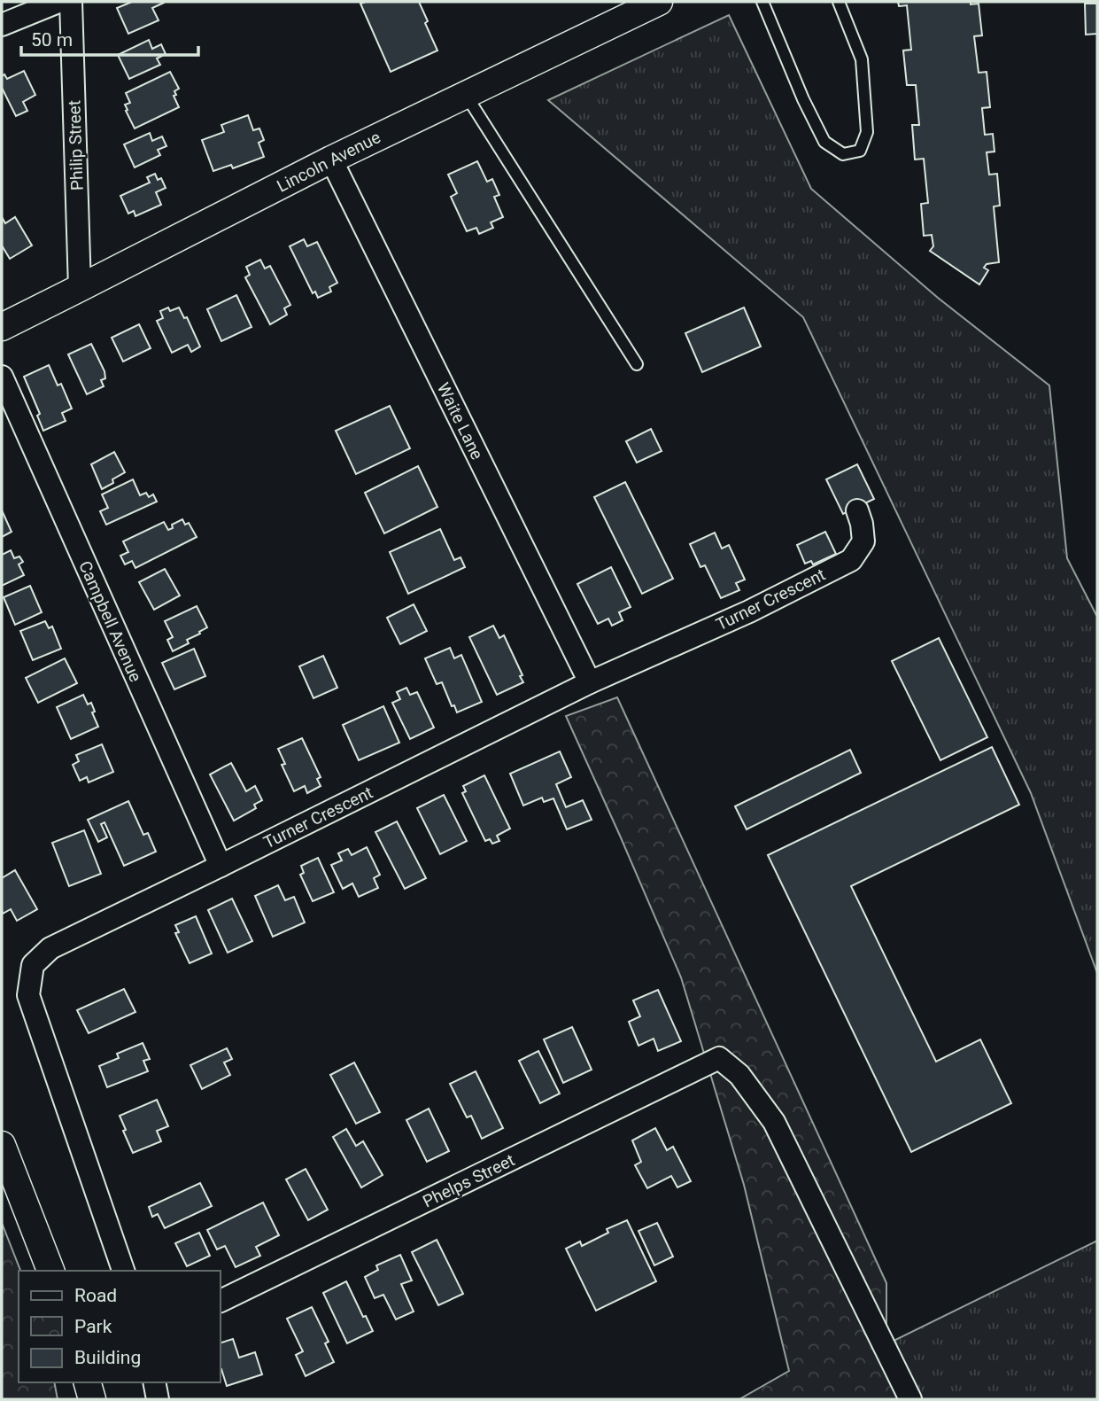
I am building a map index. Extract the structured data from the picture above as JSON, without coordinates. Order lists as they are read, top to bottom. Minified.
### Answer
{"streets":{"street":["Philip Street","Lincoln Avenue","Waite Lane","Turner Crescent","Campbell Avenue","Phelps Street"]},"crossings":[["Philip Street","Lincoln Avenue"],["Lincoln Avenue","Waite Lane"],["Waite Lane","Turner Crescent"],["Turner Crescent","Campbell Avenue"]],"legend":["Road","Park","Building"],"scale_bar":"50 m"}
